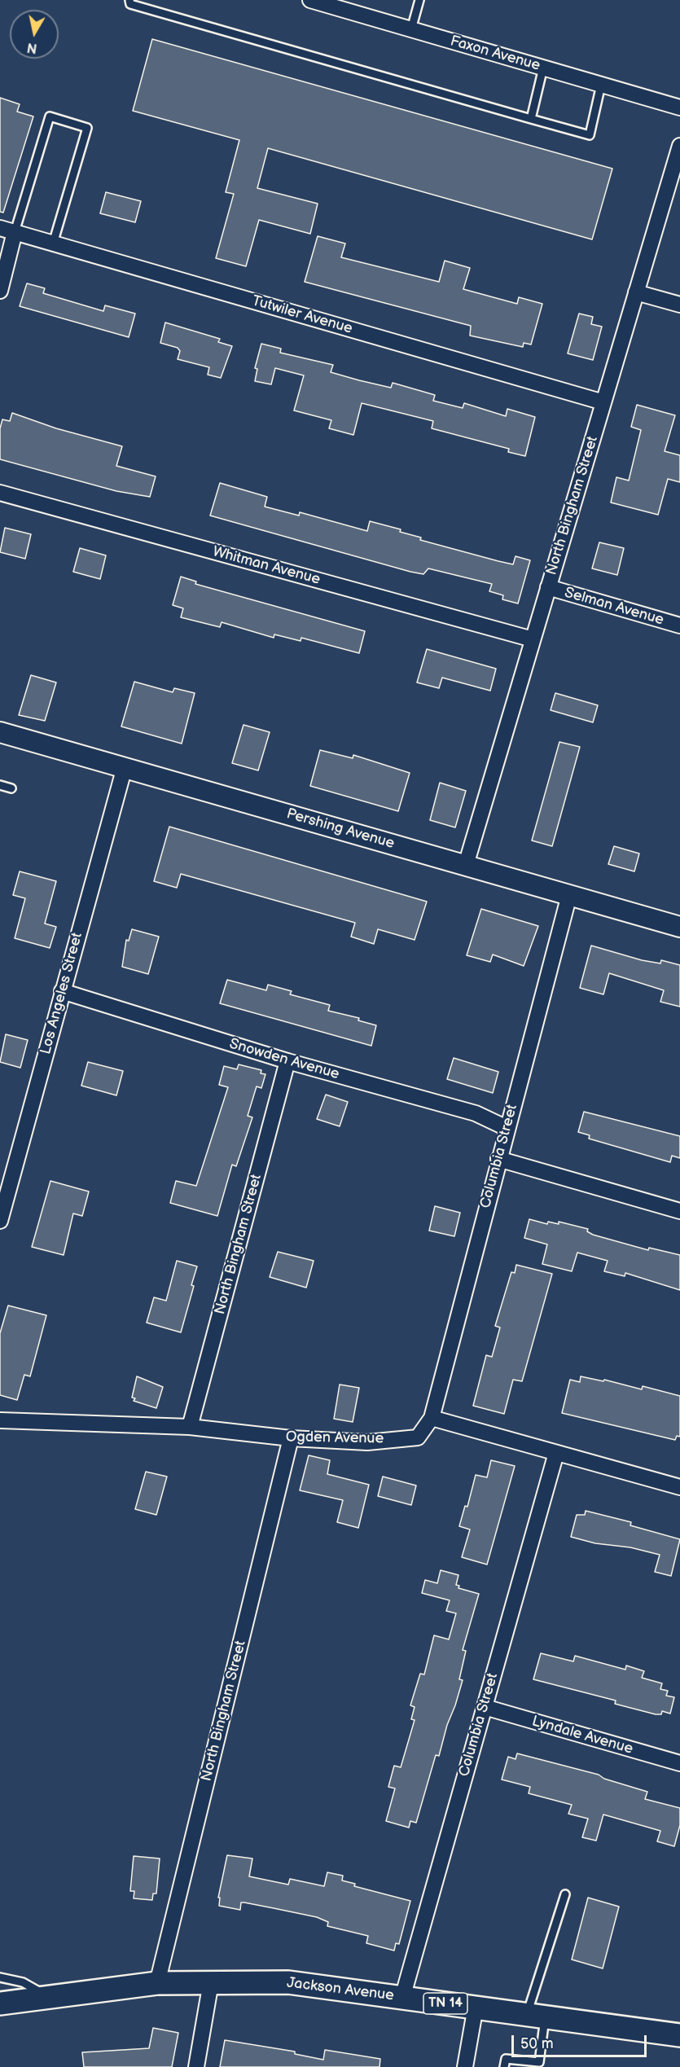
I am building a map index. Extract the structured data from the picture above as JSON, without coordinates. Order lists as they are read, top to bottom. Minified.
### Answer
{"streets":{"main road":["Jackson Avenue","TN 14"],"street":["Faxon Avenue","Tutwiler Avenue","North Bingham Street","Whitman Avenue","Selman Avenue","Pershing Avenue","Los Angeles Street","Snowden Avenue","Columbia Street","Ogden Avenue","Lyndale Avenue"]},"crossings":[["Tutwiler Avenue","North Bingham Street"],["North Bingham Street","Whitman Avenue"],["North Bingham Street","Selman Avenue"],["North Bingham Street","Pershing Avenue"],["North Bingham Street","Snowden Avenue"],["North Bingham Street","Ogden Avenue"],["North Bingham Street","Jackson Avenue"],["Pershing Avenue","Los Angeles Street"],["Pershing Avenue","Columbia Street"],["Los Angeles Street","Snowden Avenue"],["Snowden Avenue","Columbia Street"],["Columbia Street","Ogden Avenue"],["Columbia Street","Lyndale Avenue"],["Columbia Street","Jackson Avenue"]],"scale_bar":"50 m","north":"bottom"}
